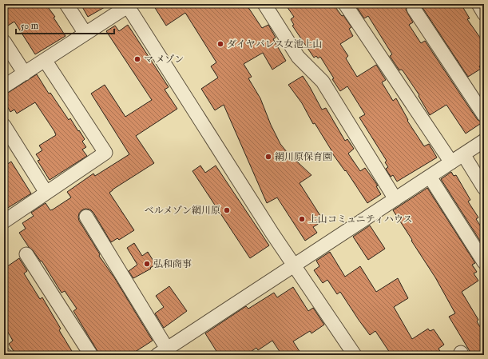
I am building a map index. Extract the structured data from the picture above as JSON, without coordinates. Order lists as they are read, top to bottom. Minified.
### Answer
{"places":["ダイヤパレス女池上山","マ メゾン","網川原保育園","ベルメゾン網川原","上山コミュニティハウス","弘和商事"],"scale_bar":"50 m"}
